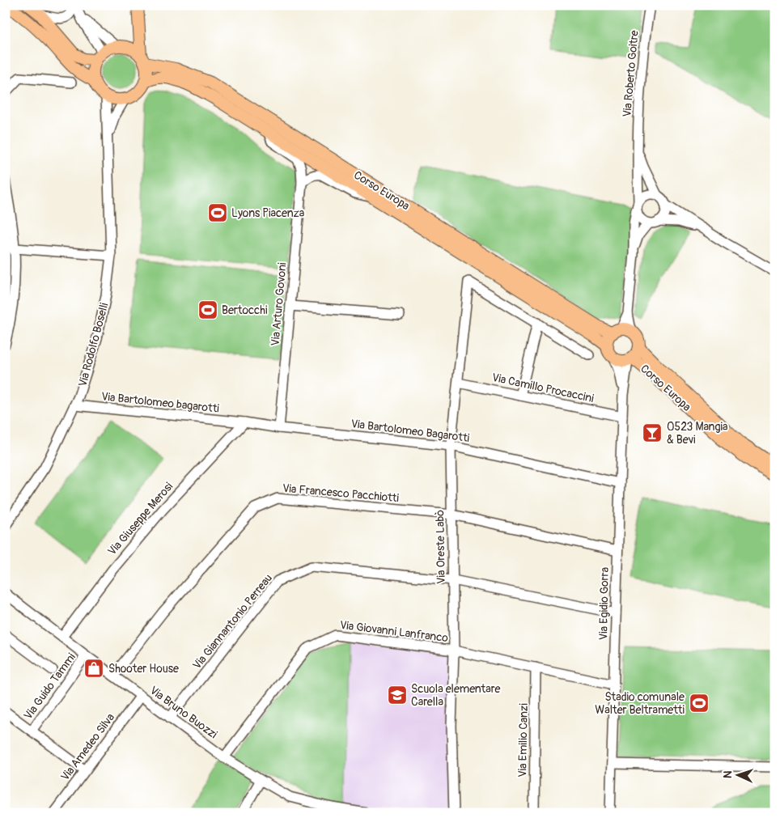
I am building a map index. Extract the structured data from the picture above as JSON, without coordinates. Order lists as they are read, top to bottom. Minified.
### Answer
{"streets":{"main road":["Corso Europa","Via Rodolfo Boselli"],"street":["Via Roberto Goitre","Via Arturo Govoni","Via Camillo Procaccini","Via Bartolomeo bagarotti","Via Bartolomeo Bagarotti","Via Francesco Pacchiotti","Via Giuseppe Merosi","Via Oreste Labò","Via Egidio Gorra","Via Giannantonio Perreau","Via Giovanni Lanfranco","Via Guido Tammi","Via Bruno Buozzi","Via Emilio Canzi","Via Amedeo Silva"]},"crossings":[["Via Roberto Goitre","Corso Europa"],["Via Roberto Goitre","Via Egidio Gorra"],["Corso Europa","Via Arturo Govoni"],["Corso Europa","Via Rodolfo Boselli"],["Corso Europa","Via Egidio Gorra"],["Via Arturo Govoni","Via Bartolomeo Bagarotti"],["Via Rodolfo Boselli","Via Bartolomeo bagarotti"],["Via Camillo Procaccini","Via Oreste Labò"],["Via Camillo Procaccini","Via Egidio Gorra"],["Via Bartolomeo bagarotti","Via Bartolomeo Bagarotti"],["Via Bartolomeo bagarotti","Via Giuseppe Merosi"],["Via Bartolomeo Bagarotti","Via Giuseppe Merosi"],["Via Bartolomeo Bagarotti","Via Oreste Labò"],["Via Bartolomeo Bagarotti","Via Egidio Gorra"],["Via Francesco Pacchiotti","Via Oreste Labò"],["Via Francesco Pacchiotti","Via Egidio Gorra"],["Via Francesco Pacchiotti","Via Bruno Buozzi"],["Via Giuseppe Merosi","Via Bruno Buozzi"],["Via Oreste Labò","Via Giannantonio Perreau"],["Via Oreste Labò","Via Giovanni Lanfranco"],["Via Egidio Gorra","Via Giannantonio Perreau"],["Via Egidio Gorra","Via Giovanni Lanfranco"],["Via Giannantonio Perreau","Via Bruno Buozzi"],["Via Giovanni Lanfranco","Via Bruno Buozzi"],["Via Giovanni Lanfranco","Via Emilio Canzi"],["Via Guido Tammi","Via Bruno Buozzi"],["Via Bruno Buozzi","Via Amedeo Silva"]],"places":{"sports":["Lyons Piacenza","Bertocchi","Stadio comunale Walter Beltrametti"],"bar":["0523 Mangia & Bevi"],"shop":["Shooter House"],"school or university":["Scuola elementare Carella"]},"north":"left"}
